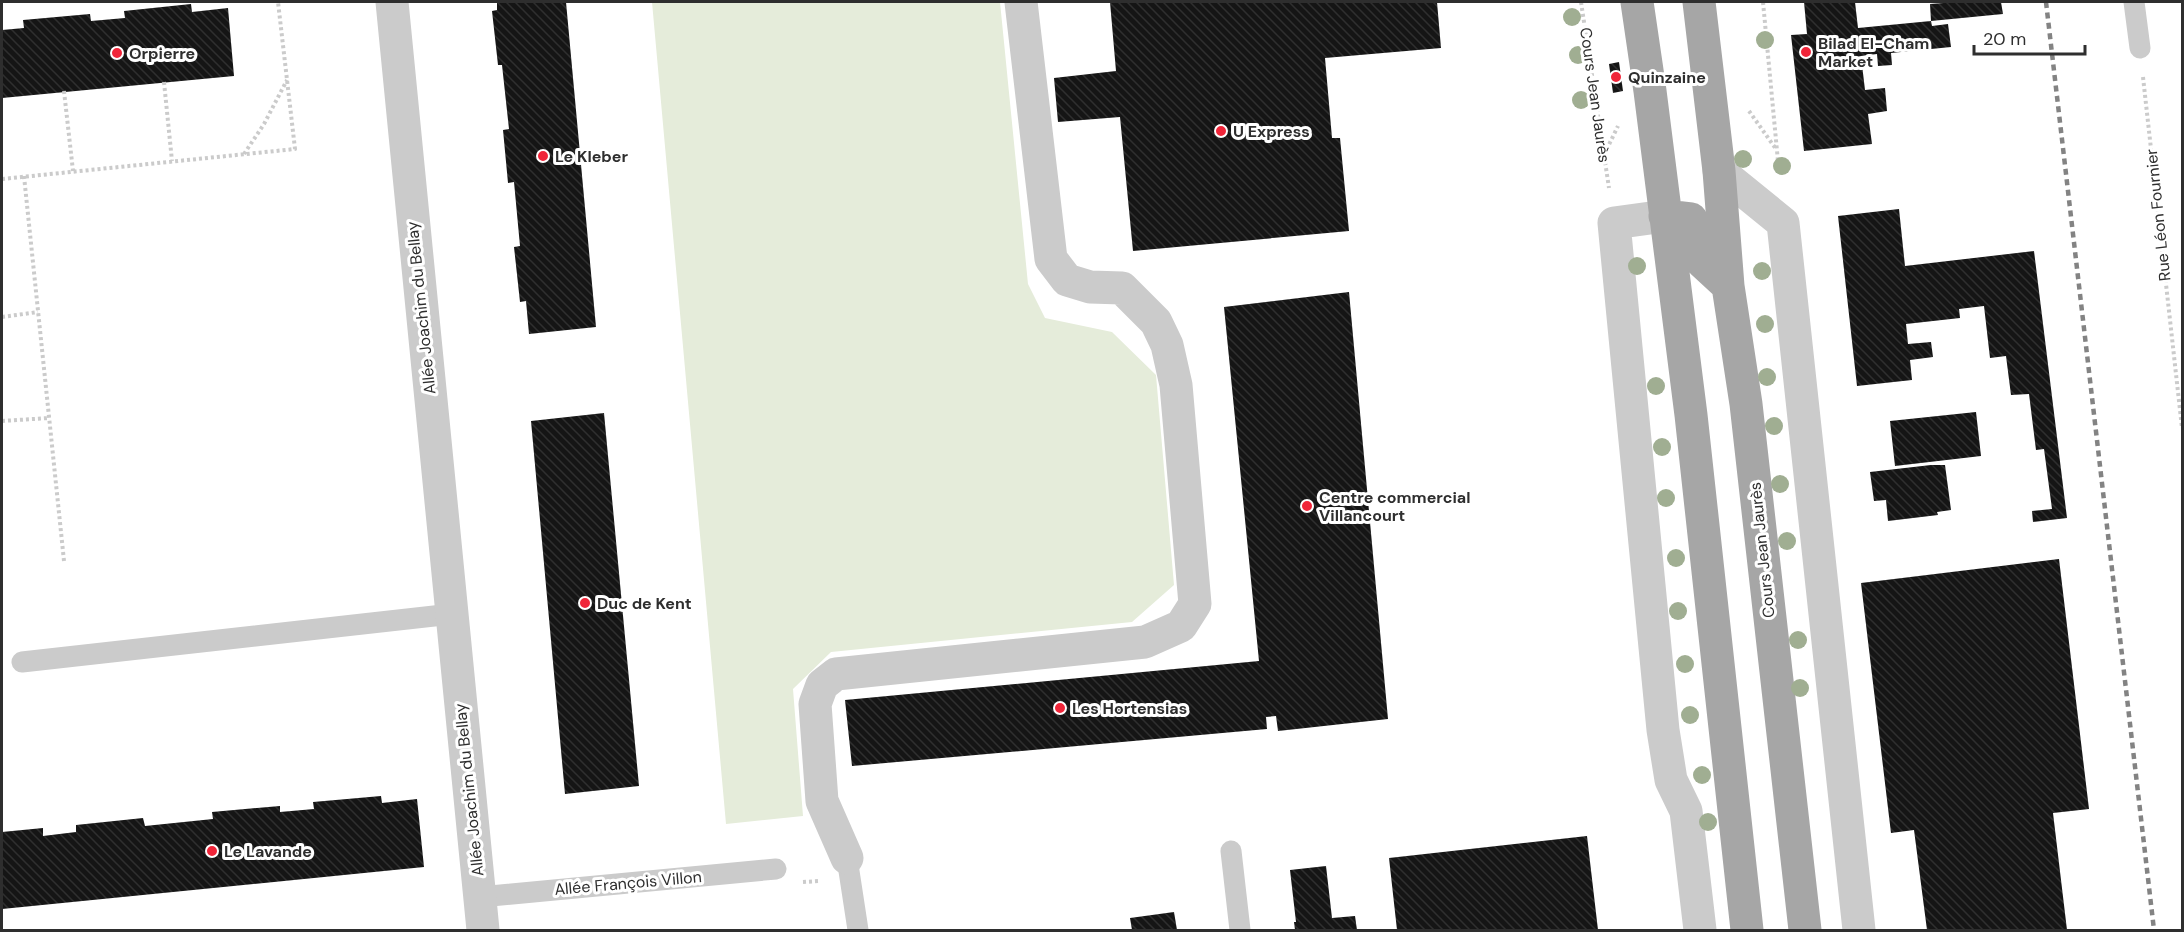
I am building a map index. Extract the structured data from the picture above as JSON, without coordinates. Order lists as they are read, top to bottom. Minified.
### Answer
{"streets":{"main road":["Cours Jean Jaurès"],"street":["Allée Joachim du Bellay"],"lane":["Allée François Villon"],"path":["Rue Léon Fournier"]},"crossings":[["Allée Joachim du Bellay","Allée François Villon"]],"places":["Bilad El-Cham Market","Orpierre","Quinzaine","U Express","Le Kleber","Centre commercial Villancourt","Duc de Kent","Les Hortensias","Le Lavande"],"scale_bar":"20 m"}
